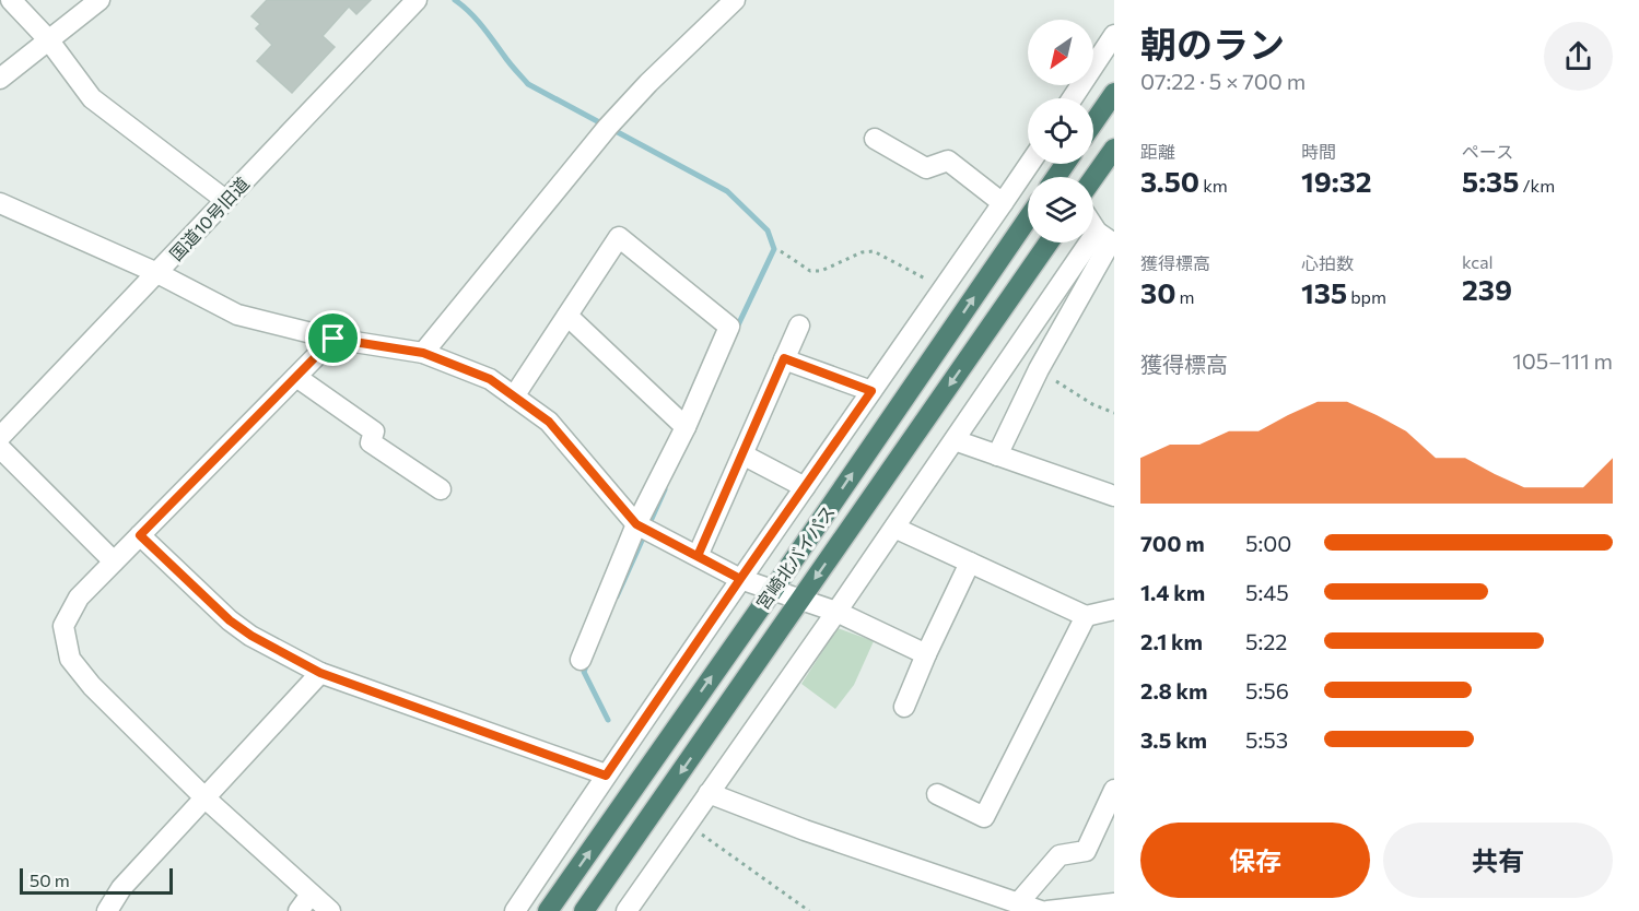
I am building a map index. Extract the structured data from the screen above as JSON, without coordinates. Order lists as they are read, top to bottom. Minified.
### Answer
{"streets":{"highway":["宮崎北バイパス"],"street":["国道10号旧道"]},"scale_bar":"50 m","north":"bottom left","page":{"heading":["朝のラン","07:22 · 5 × 700 m"],"stats":[["距離","3.50 km"],["時間","19:32"],["ペース","5:35 /km"],["獲得標高","30 m"],["心拍数","135 bpm"],["kcal","239"]],"chart":["獲得標高","105–111 m"],"list":[{"name":"700 m","note":"5:00"},{"name":"1.4 km","note":"5:45"},{"name":"2.1 km","note":"5:22"},{"name":"2.8 km","note":"5:56"},{"name":"3.5 km","note":"5:53"}],"buttons":["保存","共有"],"scale":"50 m"}}
